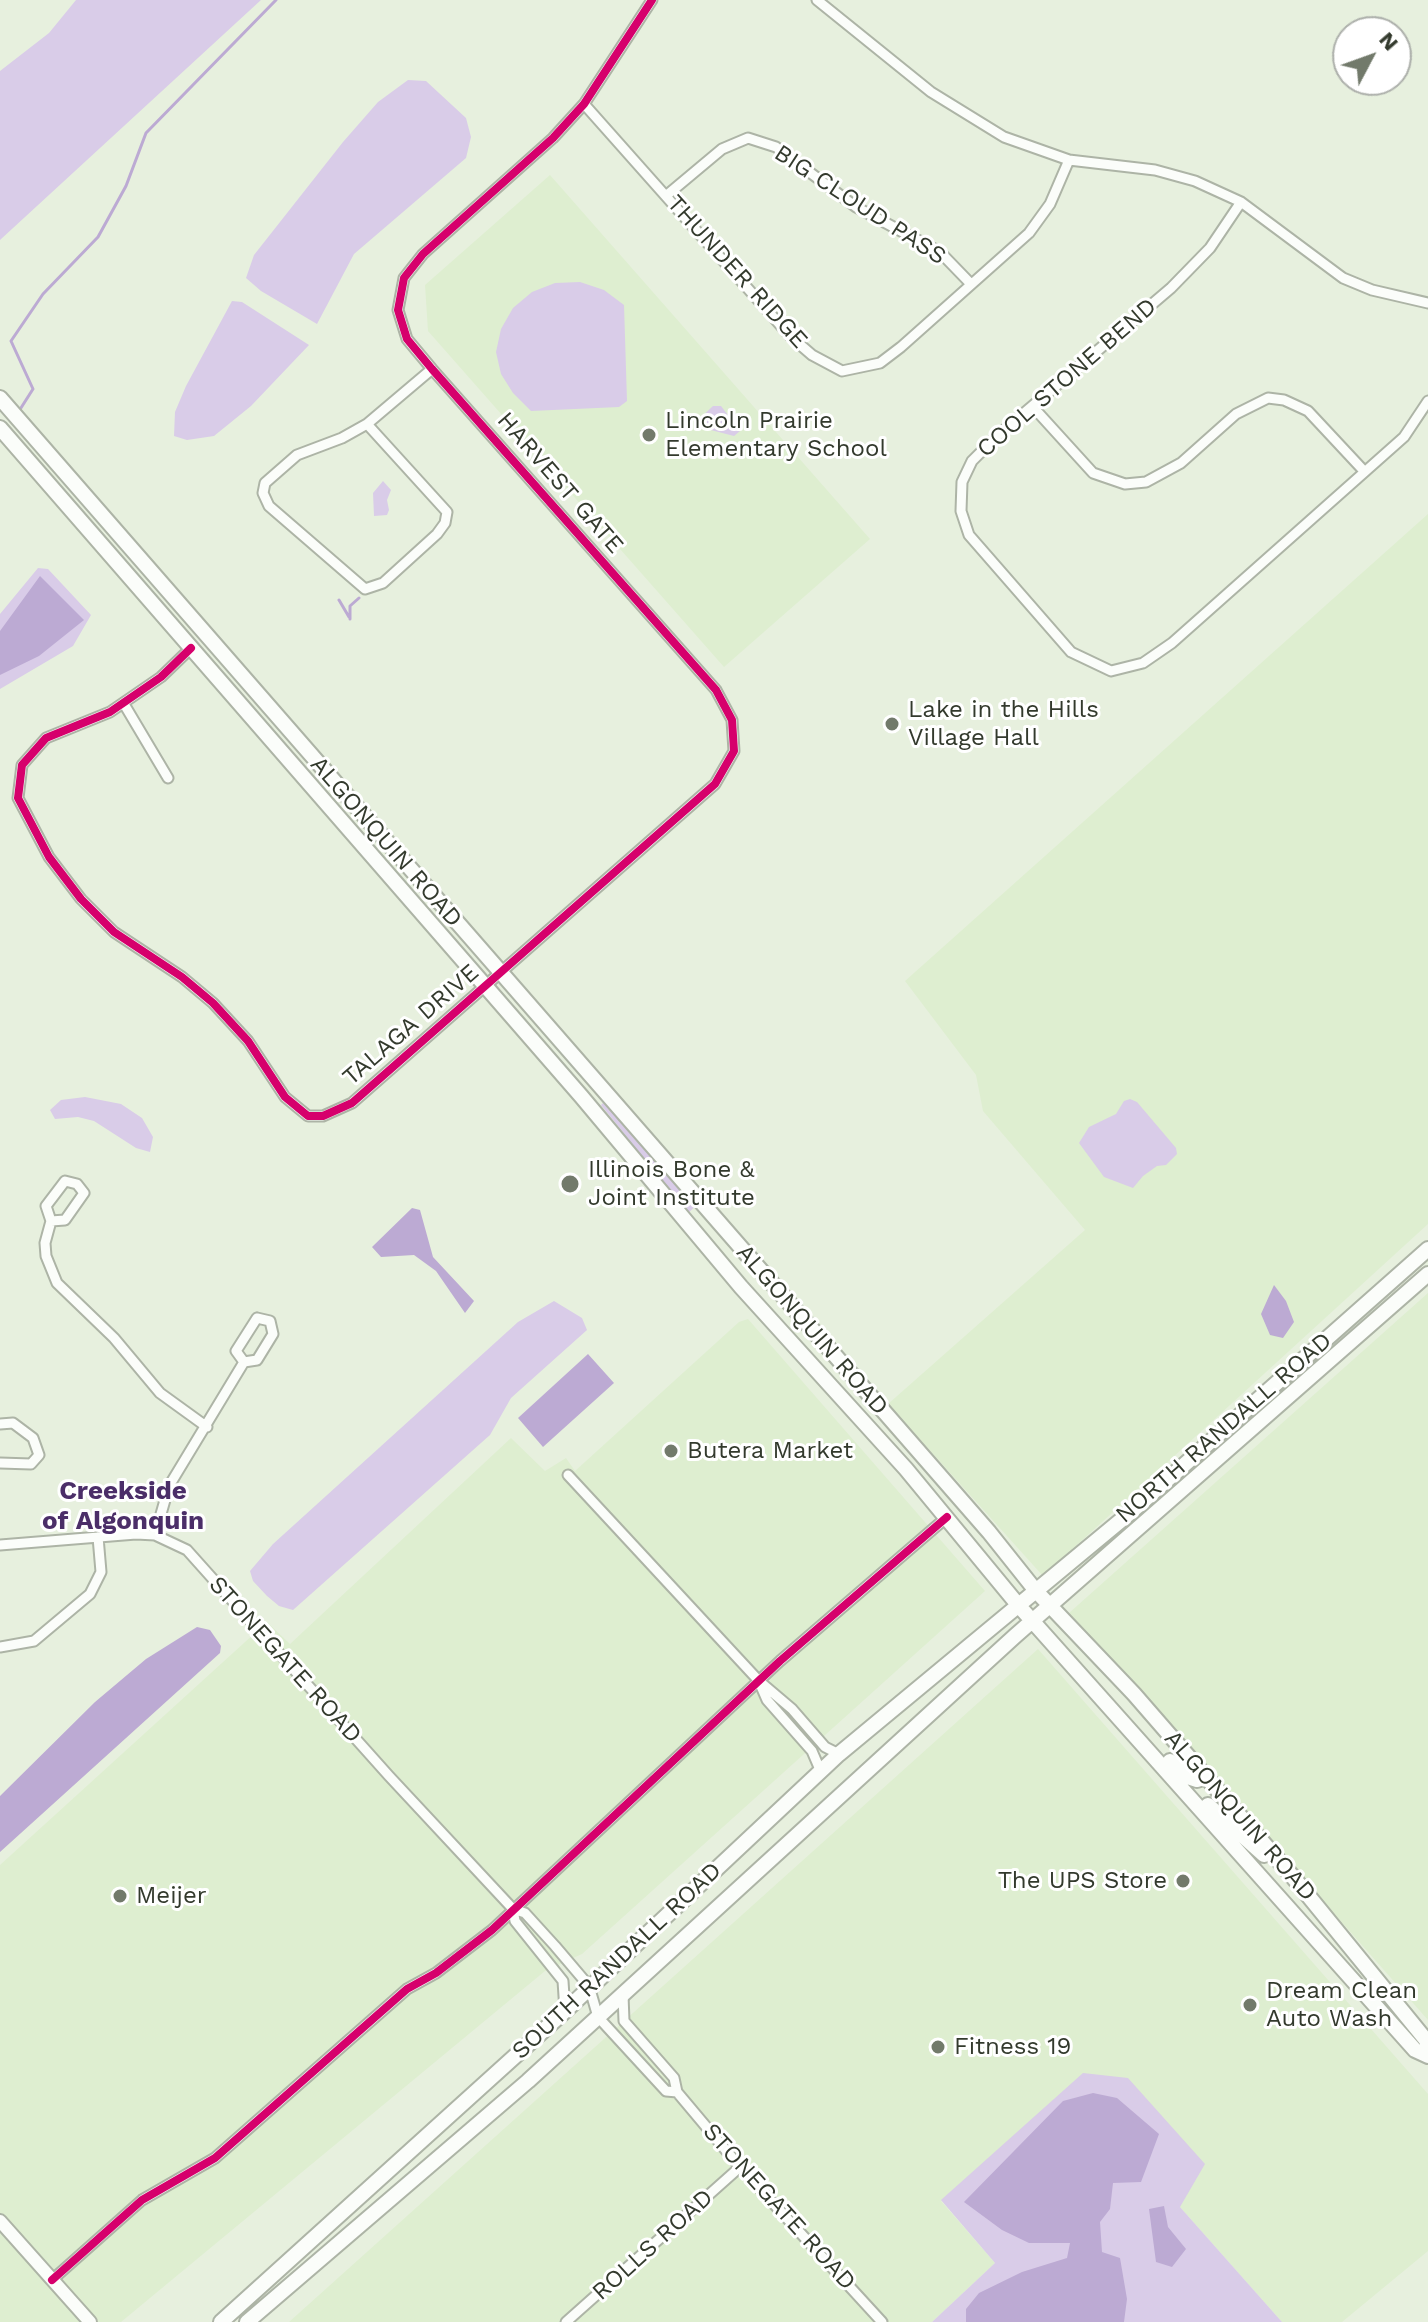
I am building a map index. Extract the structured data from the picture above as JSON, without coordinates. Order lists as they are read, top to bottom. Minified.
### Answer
{"streets":{"main road":["ALGONQUIN ROAD","NORTH RANDALL ROAD","SOUTH RANDALL ROAD"],"street":["BIG CLOUD PASS","THUNDER RIDGE","COOL STONE BEND","HARVEST GATE","TALAGA DRIVE","STONEGATE ROAD","ROLLS ROAD"]},"crossings":[["BIG CLOUD PASS","THUNDER RIDGE"],["THUNDER RIDGE","HARVEST GATE"],["HARVEST GATE","ALGONQUIN ROAD"],["HARVEST GATE","TALAGA DRIVE"],["ALGONQUIN ROAD","TALAGA DRIVE"],["ALGONQUIN ROAD","NORTH RANDALL ROAD"],["NORTH RANDALL ROAD","SOUTH RANDALL ROAD"],["STONEGATE ROAD","SOUTH RANDALL ROAD"],["STONEGATE ROAD","ROLLS ROAD"]],"districts":["Creekside of Algonquin"],"places":["Lincoln Prairie Elementary School","Lake in the Hills Village Hall","Illinois Bone & Joint Institute","Butera Market","The UPS Store","Meijer","Dream Clean Auto Wash","Fitness 19"],"north":"top right"}
